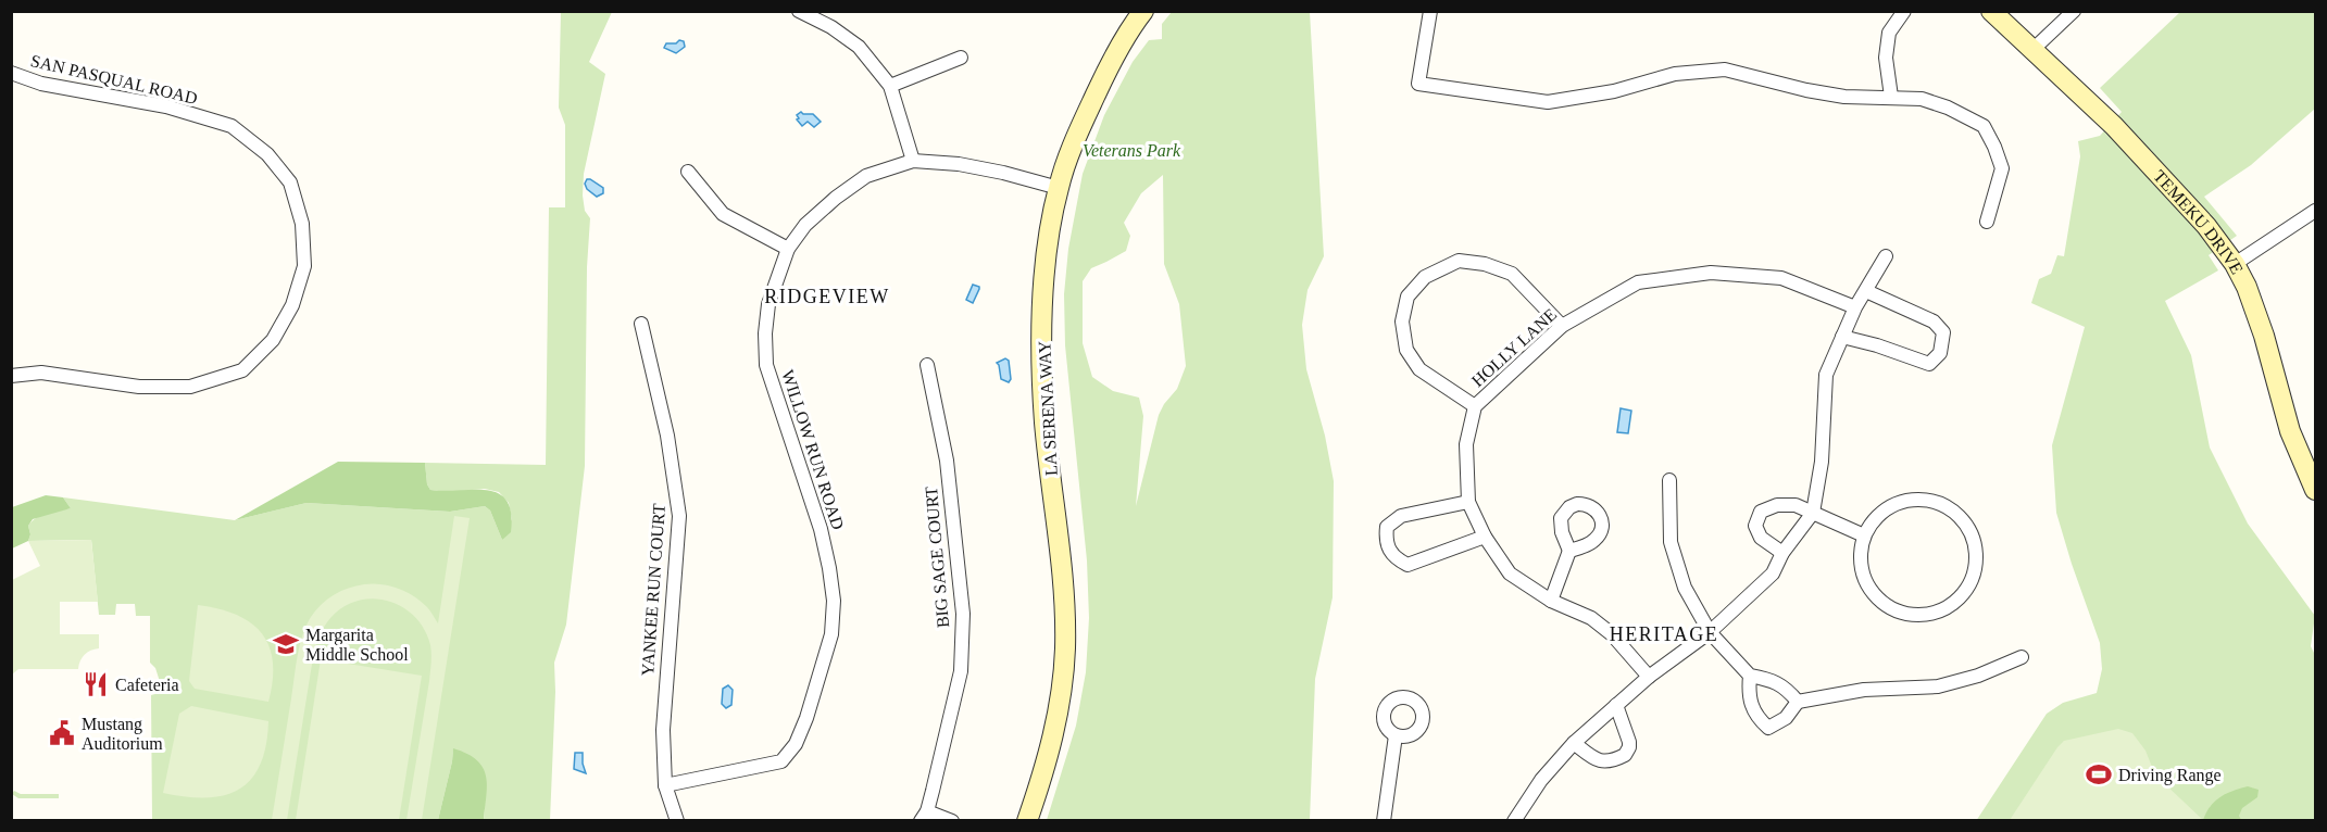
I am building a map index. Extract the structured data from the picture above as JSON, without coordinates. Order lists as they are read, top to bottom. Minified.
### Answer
{"streets":{"main road":["TEMEKU DRIVE","LA SERENA WAY"],"street":["SAN PASQUAL ROAD","HOLLY LANE","WILLOW RUN ROAD","BIG SAGE COURT","YANKEE RUN COURT"]},"crossings":[["LA SERENA WAY","WILLOW RUN ROAD"],["WILLOW RUN ROAD","YANKEE RUN COURT"]],"districts":["RIDGEVIEW","HERITAGE"],"parks":["Veterans Park"],"places":{"school or university":["Margarita Middle School"],"restaurant":["Cafeteria"],"public building":["Mustang Auditorium"],"sports":["Driving Range"]}}
